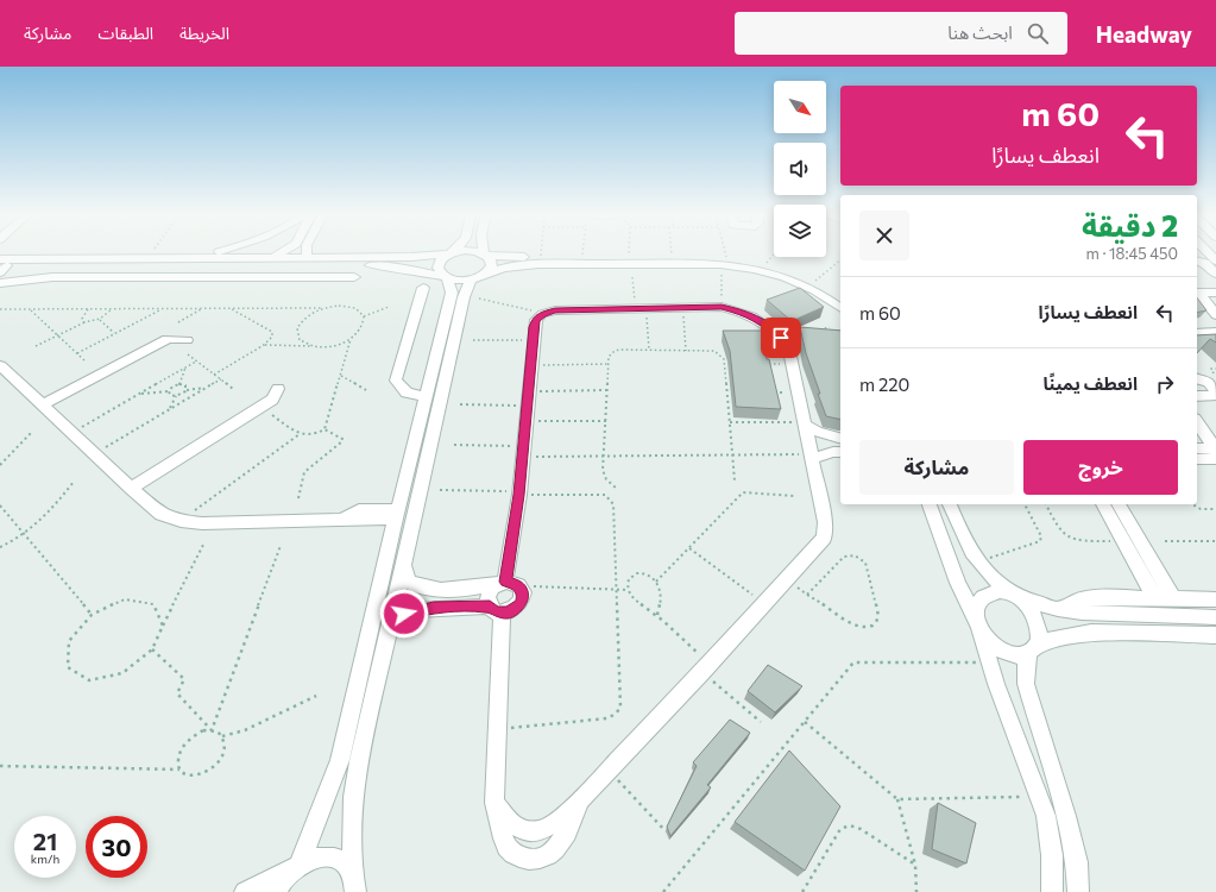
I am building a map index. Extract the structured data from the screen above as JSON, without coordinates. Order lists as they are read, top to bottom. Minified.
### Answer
{"north":"bottom right","page":{"header":"Headway","search":"ابحث هنا","nav":["الخريطة","الطبقات","مشاركة"],"turn":["60 m","انعطف يسارًا"],"heading":["2 دقيقة","450 m · 18:45"],"list":[{"name":"انعطف يسارًا","value":"60 m"},{"name":"انعطف يمينًا","value":"220 m"}],"buttons":["خروج","مشاركة"],"speed":"21 km/h","limit":"30"}}
